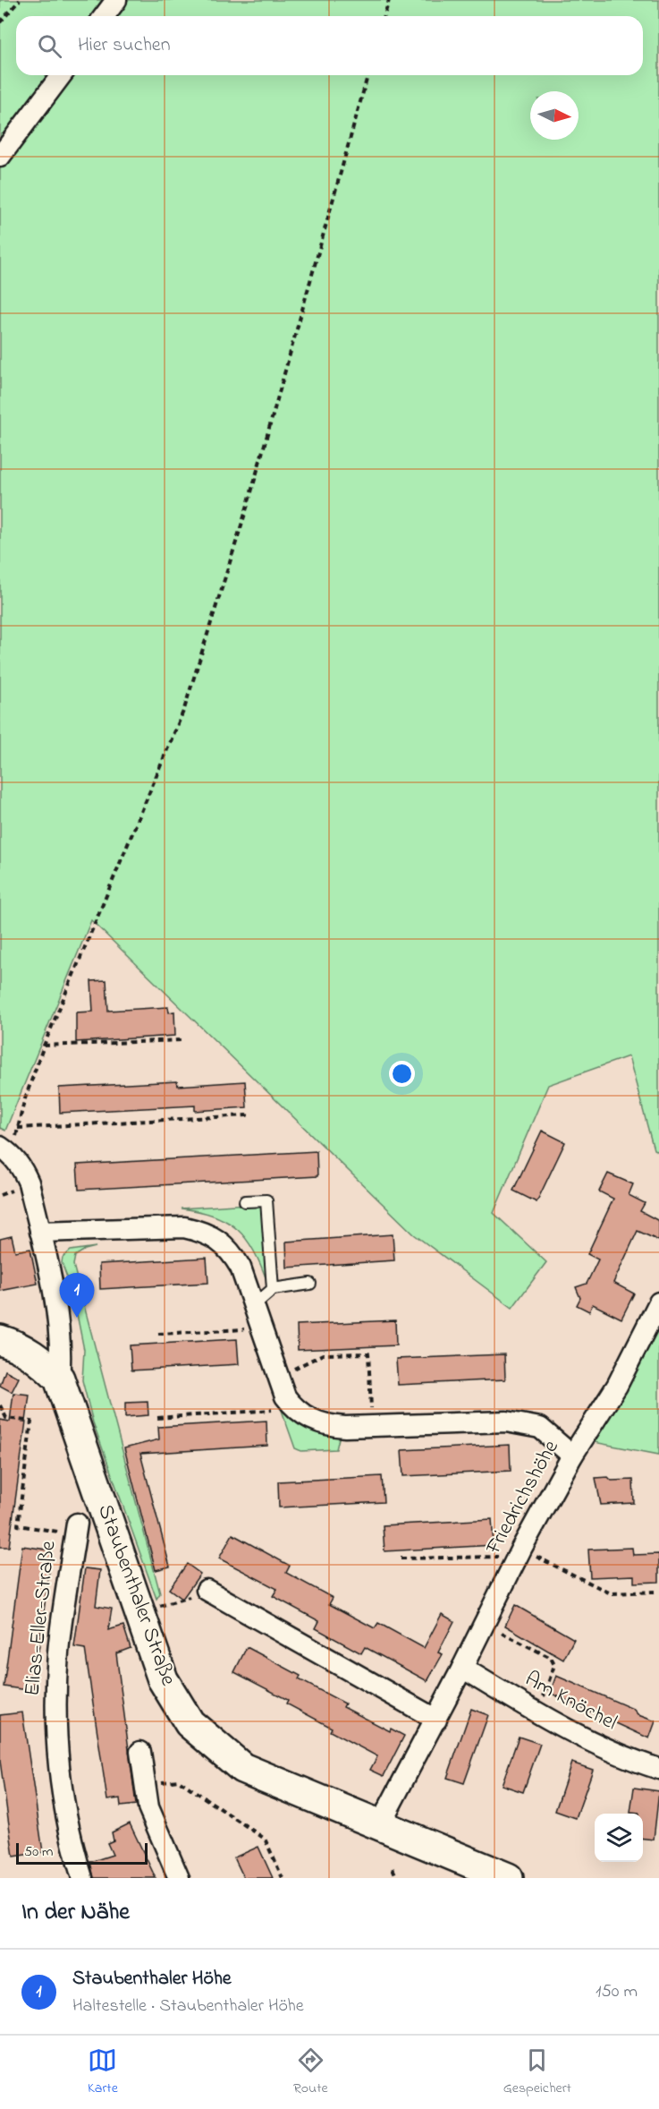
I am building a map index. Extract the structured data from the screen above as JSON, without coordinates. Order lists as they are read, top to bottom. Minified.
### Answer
{"streets":{"main road":["Staubenthaler Straße"],"street":["Friedrichshöhe","Elias-Eller-Straße","Am Knöchel"]},"crossings":[["Friedrichshöhe","Staubenthaler Straße"],["Friedrichshöhe","Am Knöchel"]],"scale_bar":"50 m","north":"right","page":{"search":"Hier suchen","pins":"1","scale":"50 m","heading":"In der Nähe","list":[{"mark":"1","name":"Staubenthaler Höhe","note":"Haltestelle · Staubenthaler Höhe","value":"150 m"}],"nav":["Karte","Route","Gespeichert"]}}
